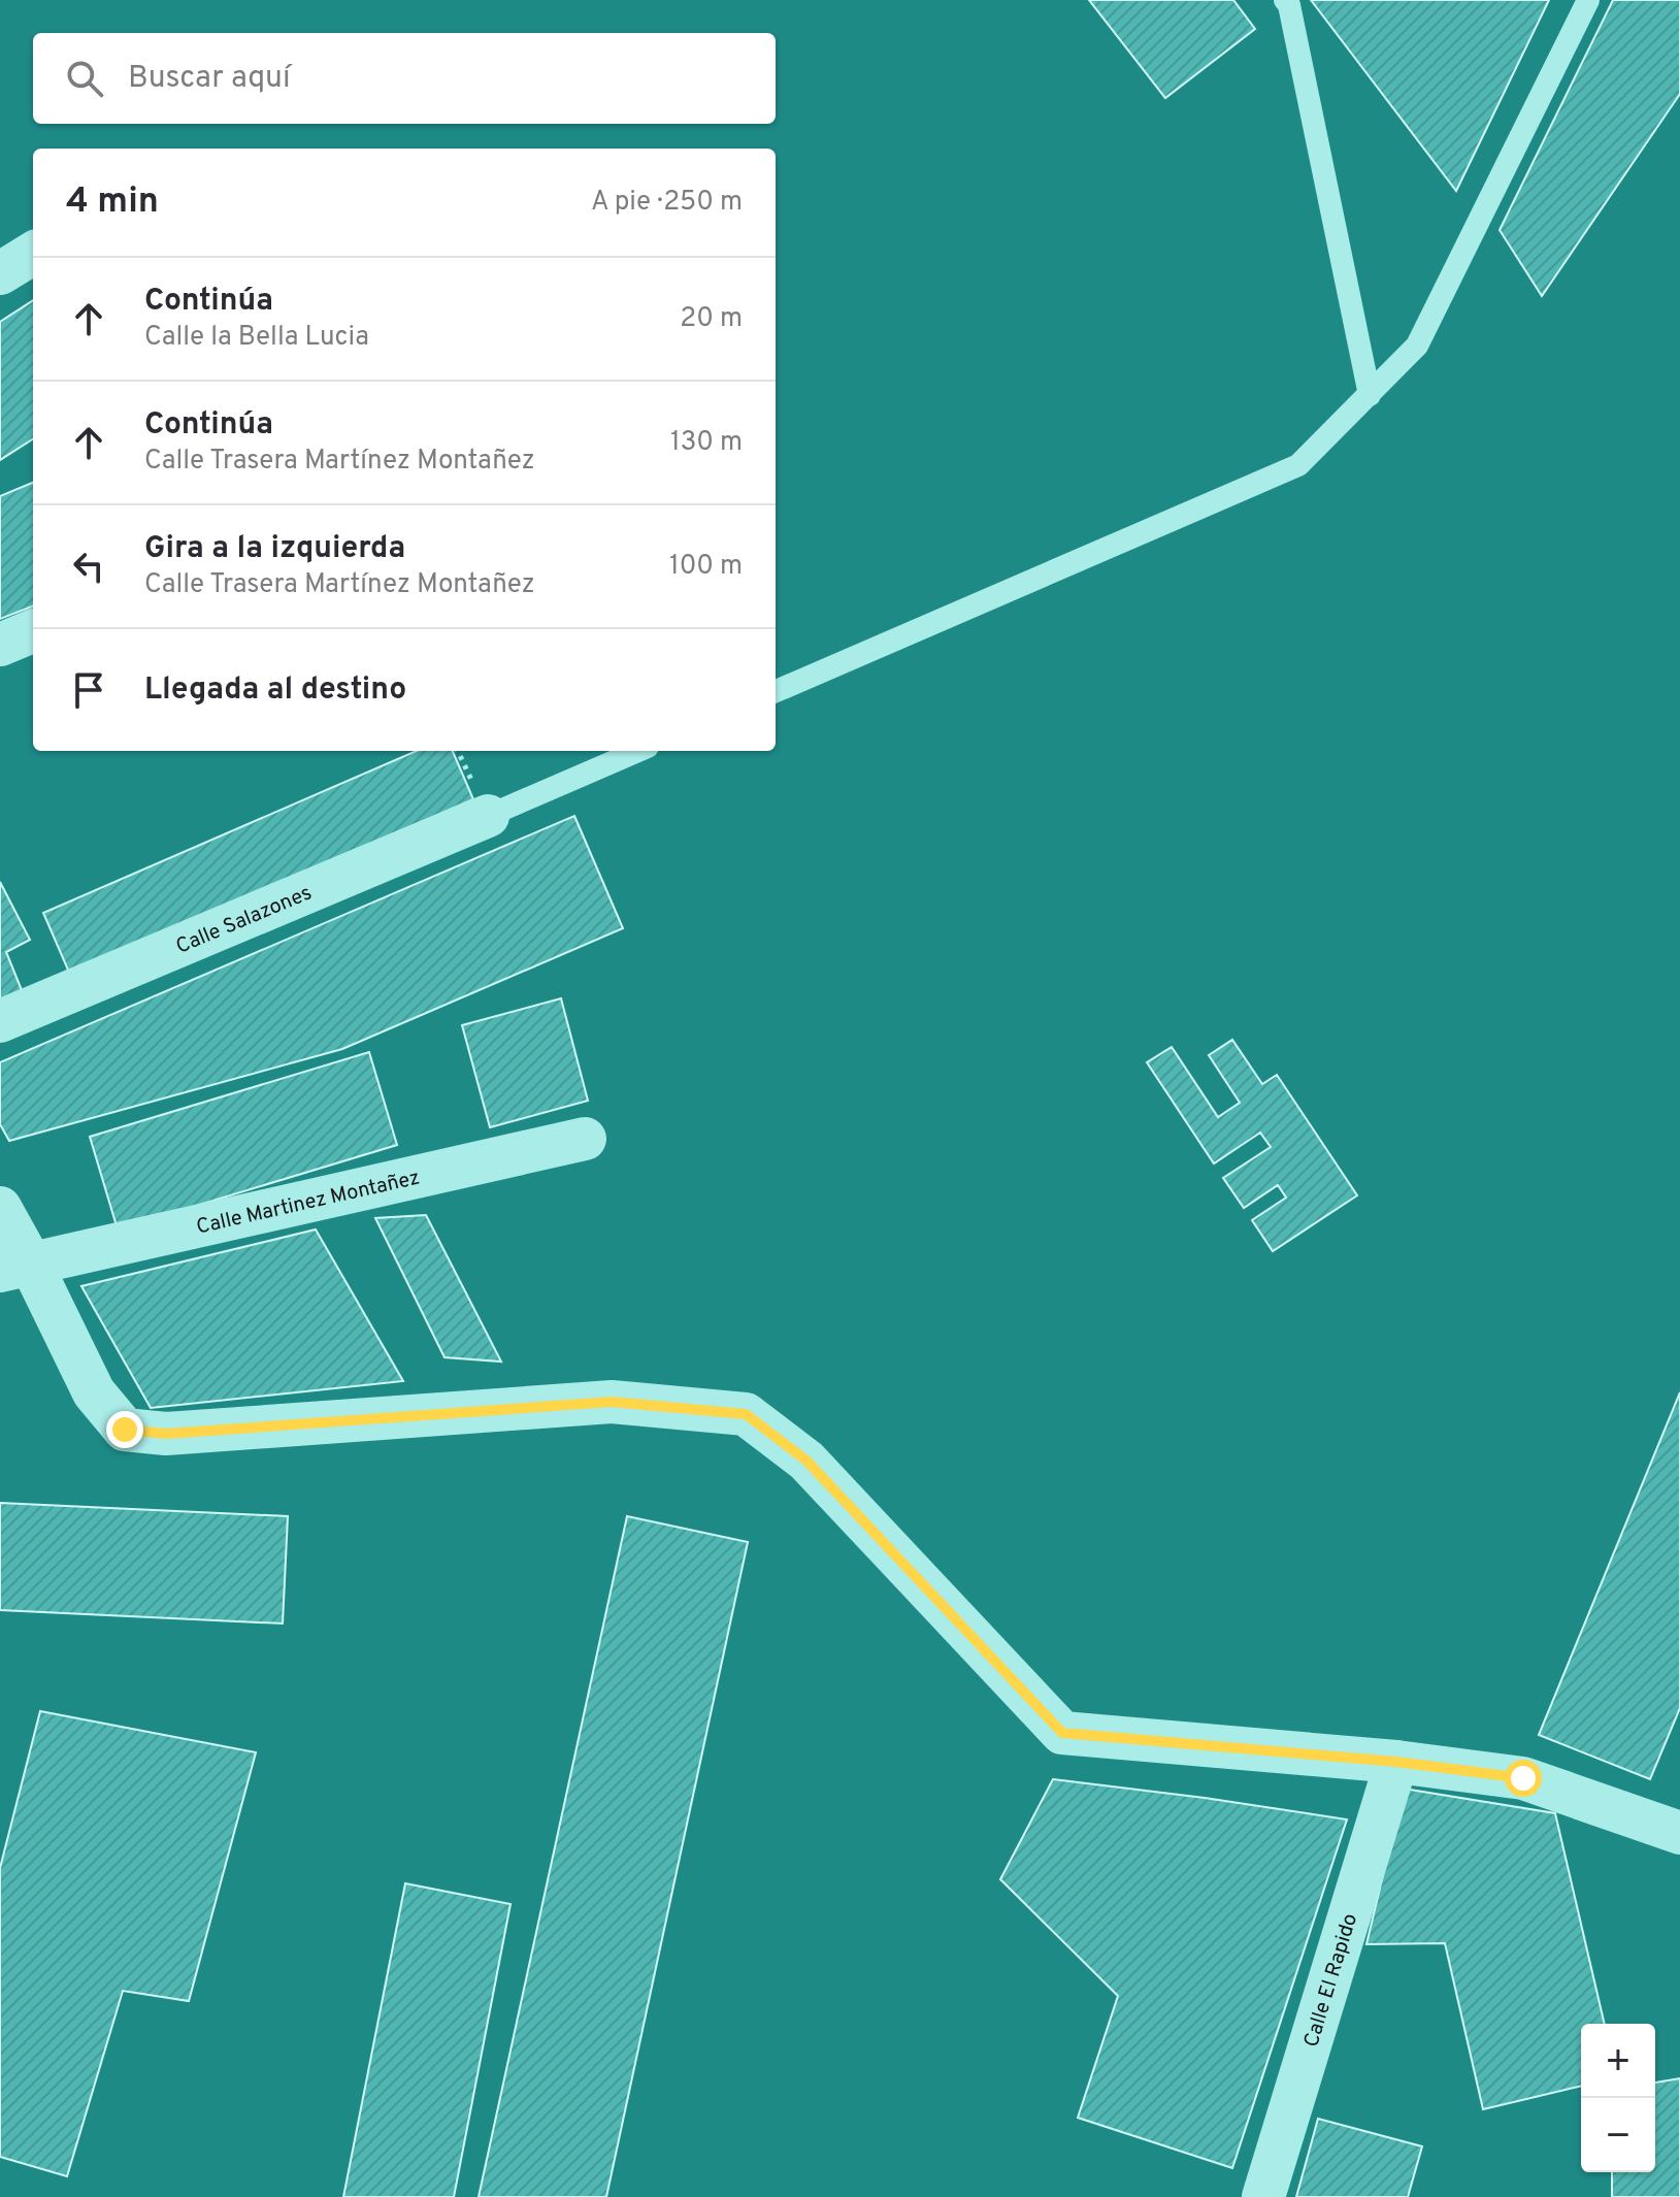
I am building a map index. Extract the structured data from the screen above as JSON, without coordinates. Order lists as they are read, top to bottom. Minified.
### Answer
{"streets":{"street":["Calle Salazones","Calle Martinez Montañez","Calle El Rapido"]},"page":{"search":"Buscar aquí","heading":["4 min","A pie · 250 m"],"list":[["Continúa","Calle la Bella Lucia","20 m"],["Continúa","Calle Trasera Martínez Montañez","130 m"],["Gira a la izquierda","Calle Trasera Martínez Montañez","100 m"],"Llegada al destino"],"map_buttons":["+","−"]}}
